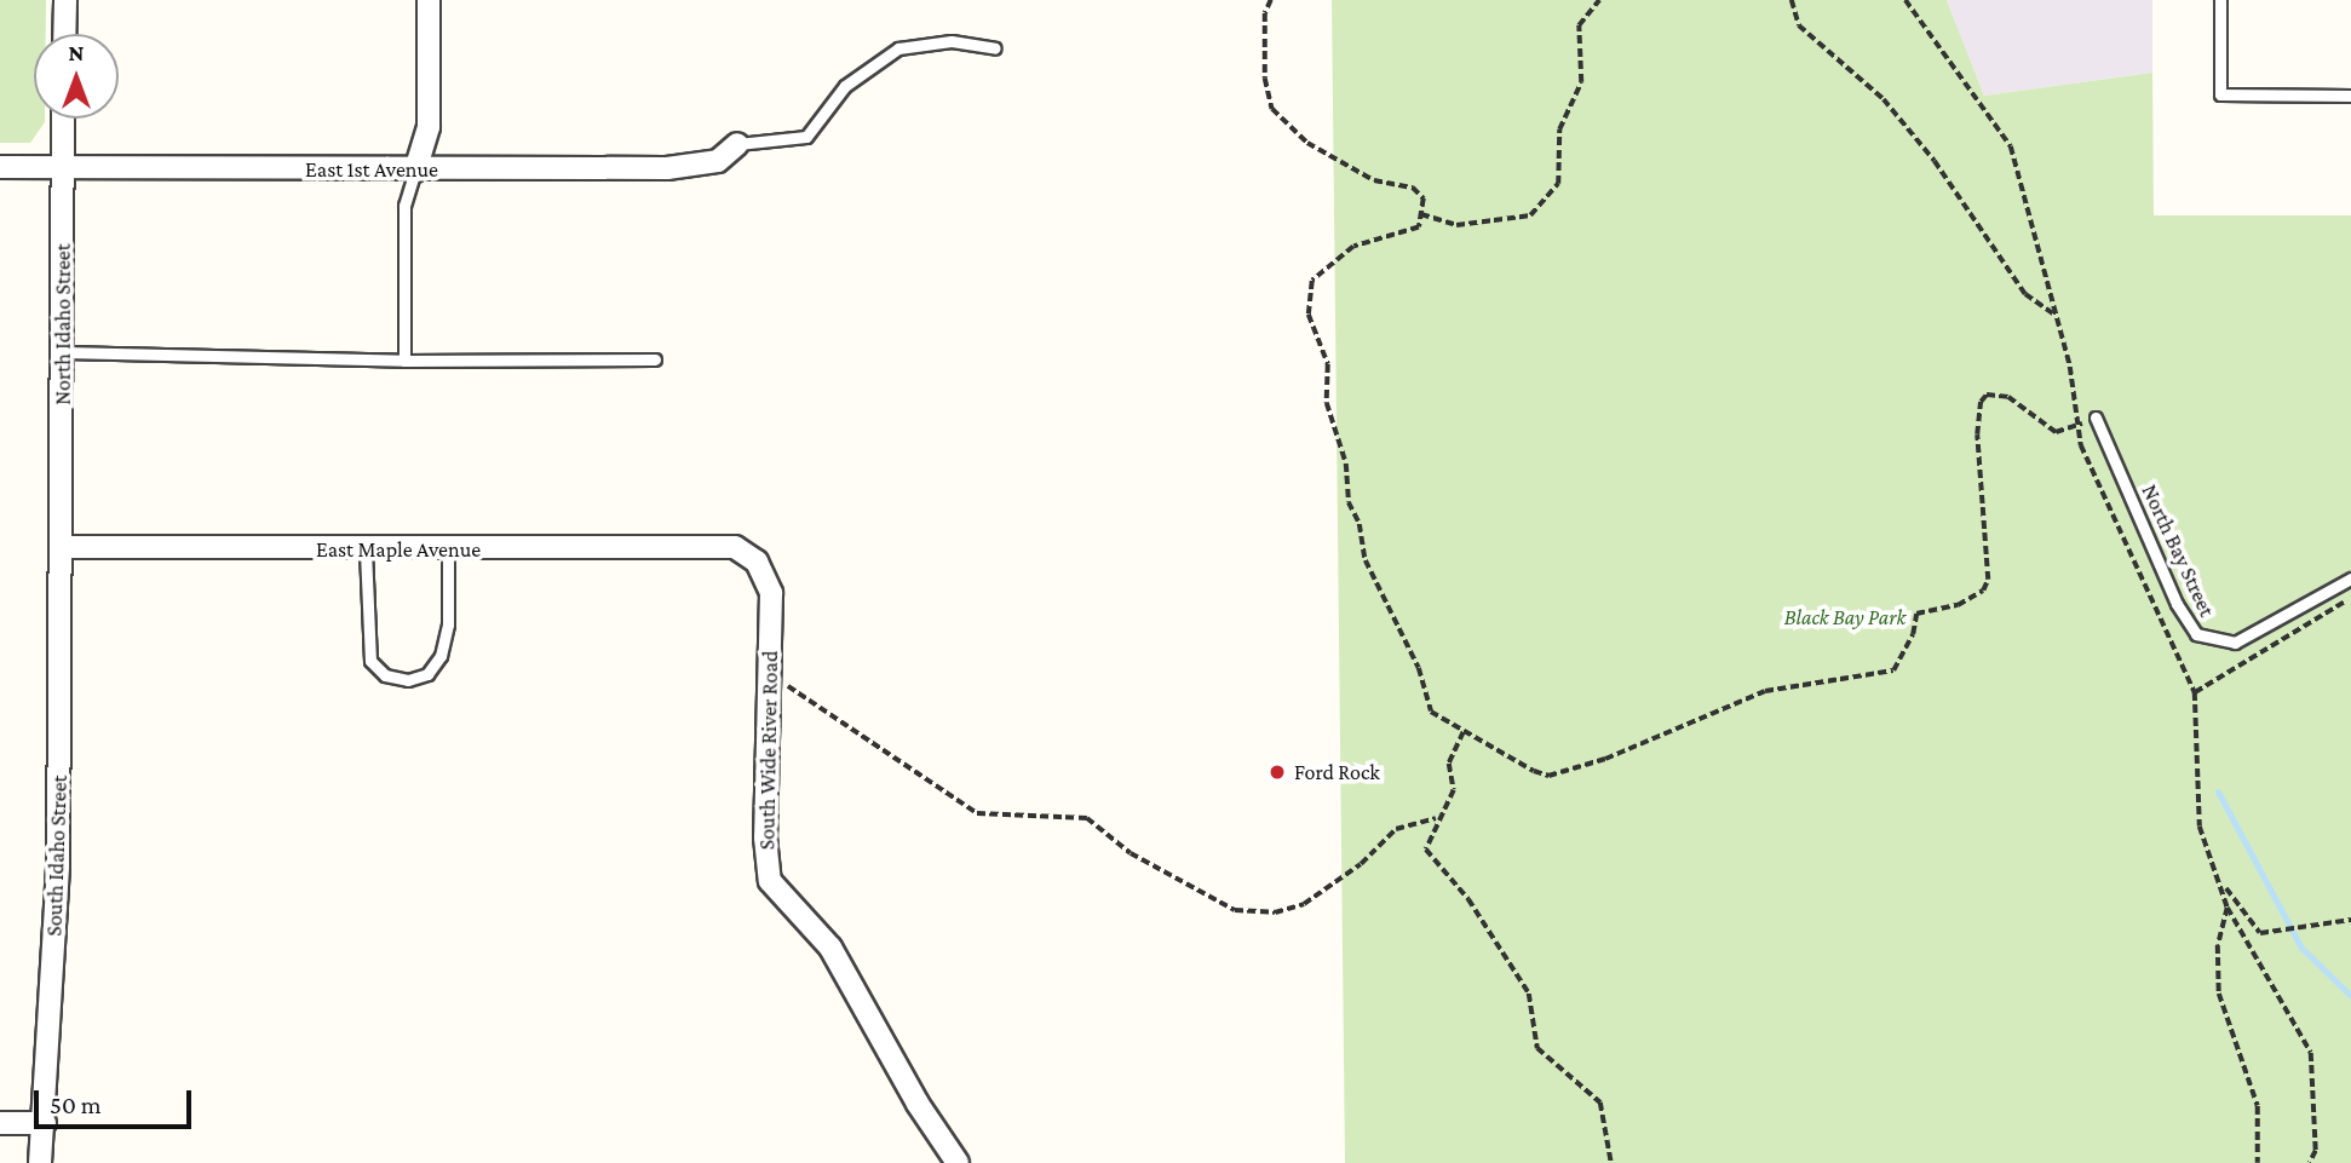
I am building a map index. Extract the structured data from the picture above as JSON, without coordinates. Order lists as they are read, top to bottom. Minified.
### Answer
{"streets":{"street":["East 1st Avenue","North Idaho Street","East Maple Avenue","South Wide River Road","South Idaho Street"],"lane":["North Bay Street"]},"crossings":[["East 1st Avenue","North Idaho Street"],["North Idaho Street","East Maple Avenue"],["North Idaho Street","South Idaho Street"],["East Maple Avenue","South Wide River Road"],["East Maple Avenue","South Idaho Street"]],"parks":["Black Bay Park"],"places":["Ford Rock"],"scale_bar":"50 m","north":"top"}
